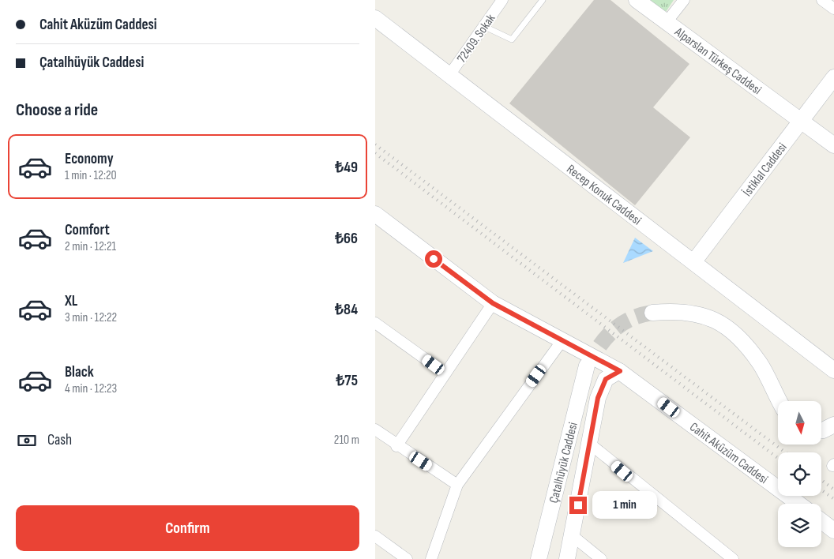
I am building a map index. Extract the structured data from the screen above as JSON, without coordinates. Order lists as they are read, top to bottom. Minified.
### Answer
{"streets":{"street":["72409. Sokak","Alparslan Türkeş Caddesi","İstiklal Caddesi","Recep Konuk Caddesi","Cahit Aküzüm Caddesi","Çatalhüyük Caddesi"]},"crossings":[["72409. Sokak","Recep Konuk Caddesi"],["Alparslan Türkeş Caddesi","İstiklal Caddesi"],["İstiklal Caddesi","Recep Konuk Caddesi"],["Cahit Aküzüm Caddesi","Çatalhüyük Caddesi"]],"north":"bottom","page":{"banner":["Cahit Aküzüm Caddesi","Çatalhüyük Caddesi"],"heading":"Choose a ride","list":[{"name":"Economy","note":"1 min · 12:20","value":"₺49"},{"name":"Comfort","note":"2 min · 12:21","value":"₺66"},{"name":"XL","note":"3 min · 12:22","value":"₺84"},{"name":"Black","note":"4 min · 12:23","value":"₺75"}],"pay":["Cash","210 m"],"bubble":"1 min","buttons":"Confirm"}}
